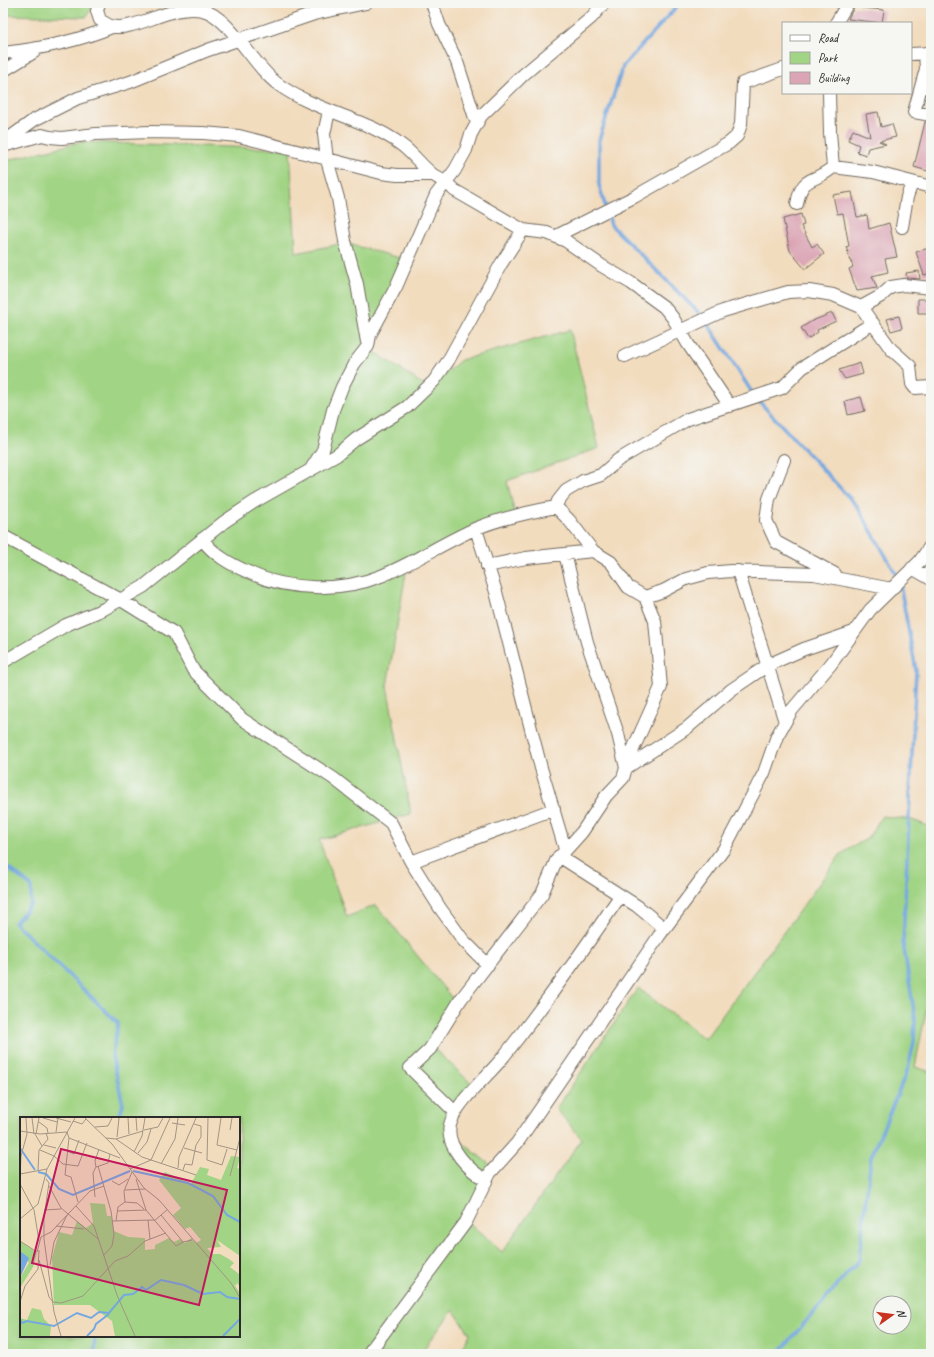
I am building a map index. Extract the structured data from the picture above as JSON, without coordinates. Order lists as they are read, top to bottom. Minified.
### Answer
{"legend":["Road","Park","Building"],"north":"right"}
